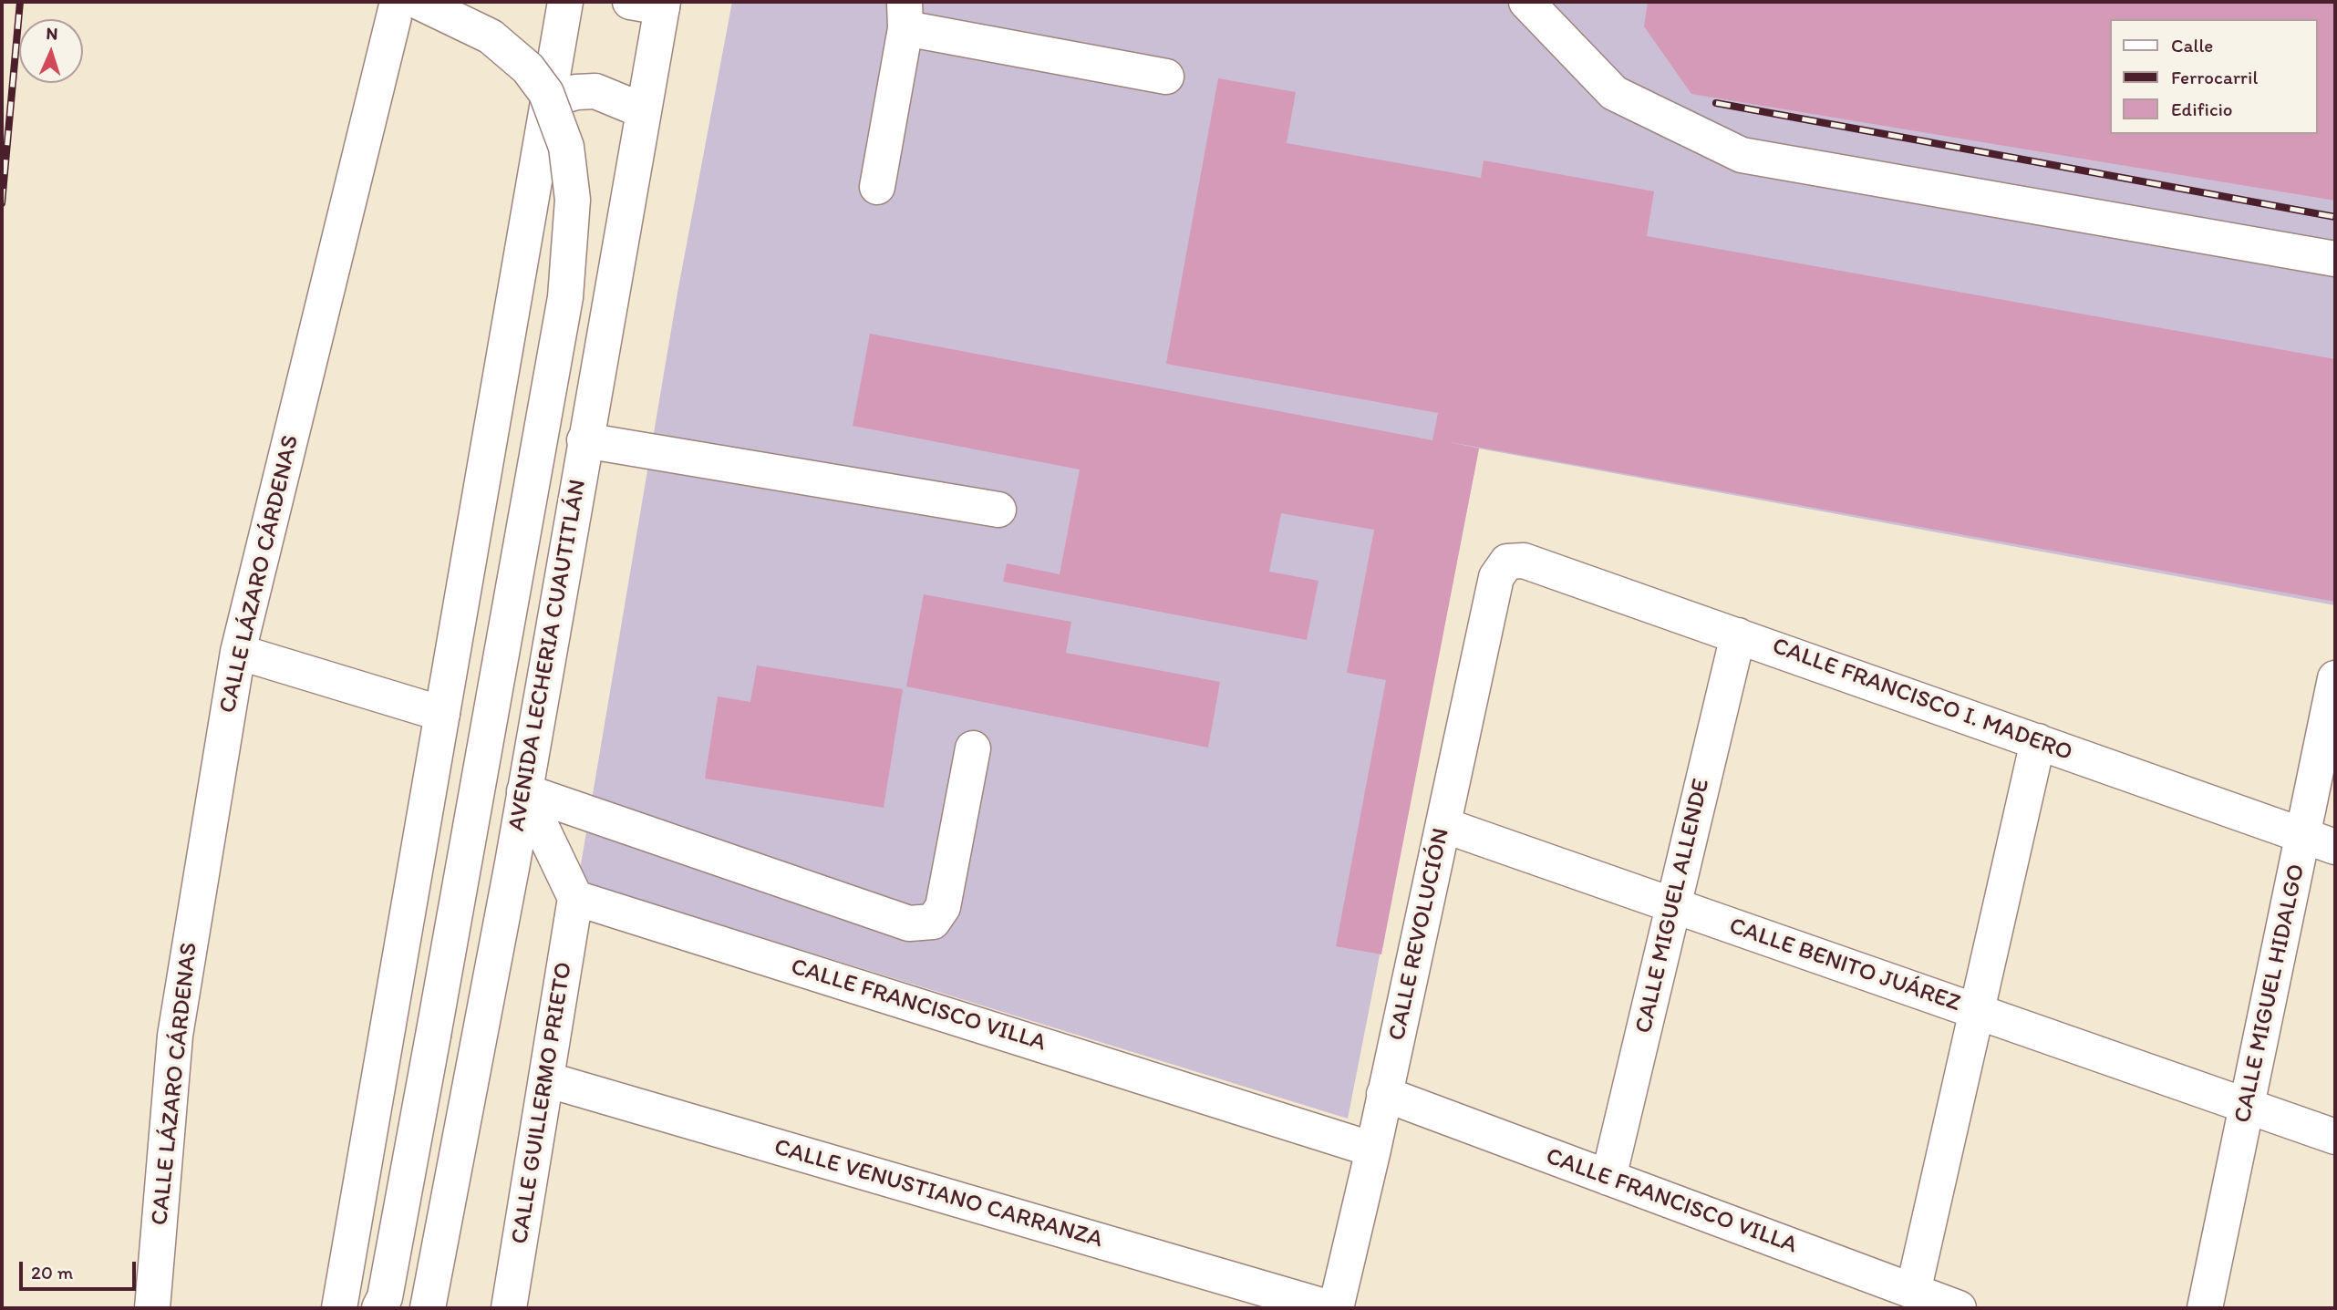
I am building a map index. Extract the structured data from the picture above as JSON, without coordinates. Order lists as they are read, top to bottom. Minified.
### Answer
{"streets":{"street":["CALLE LÁZARO CÁRDENAS","AVENIDA LECHERIA CUAUTITLÁN","CALLE FRANCISCO I. MADERO","CALLE MIGUEL ALLENDE","CALLE REVOLUCIÓN","CALLE BENITO JUÁREZ","CALLE MIGUEL HIDALGO","CALLE FRANCISCO VILLA","CALLE GUILLERMO PRIETO","CALLE VENUSTIANO CARRANZA"]},"crossings":[["CALLE FRANCISCO I. MADERO","CALLE MIGUEL ALLENDE"],["CALLE FRANCISCO I. MADERO","CALLE REVOLUCIÓN"],["CALLE FRANCISCO I. MADERO","CALLE MIGUEL HIDALGO"],["CALLE MIGUEL ALLENDE","CALLE BENITO JUÁREZ"],["CALLE MIGUEL ALLENDE","CALLE FRANCISCO VILLA"],["CALLE REVOLUCIÓN","CALLE BENITO JUÁREZ"],["CALLE REVOLUCIÓN","CALLE FRANCISCO VILLA"],["CALLE BENITO JUÁREZ","CALLE MIGUEL HIDALGO"],["CALLE FRANCISCO VILLA","CALLE GUILLERMO PRIETO"],["CALLE GUILLERMO PRIETO","CALLE VENUSTIANO CARRANZA"]],"legend":["Calle","Ferrocarril","Edificio"],"scale_bar":"20 m","north":"top"}
